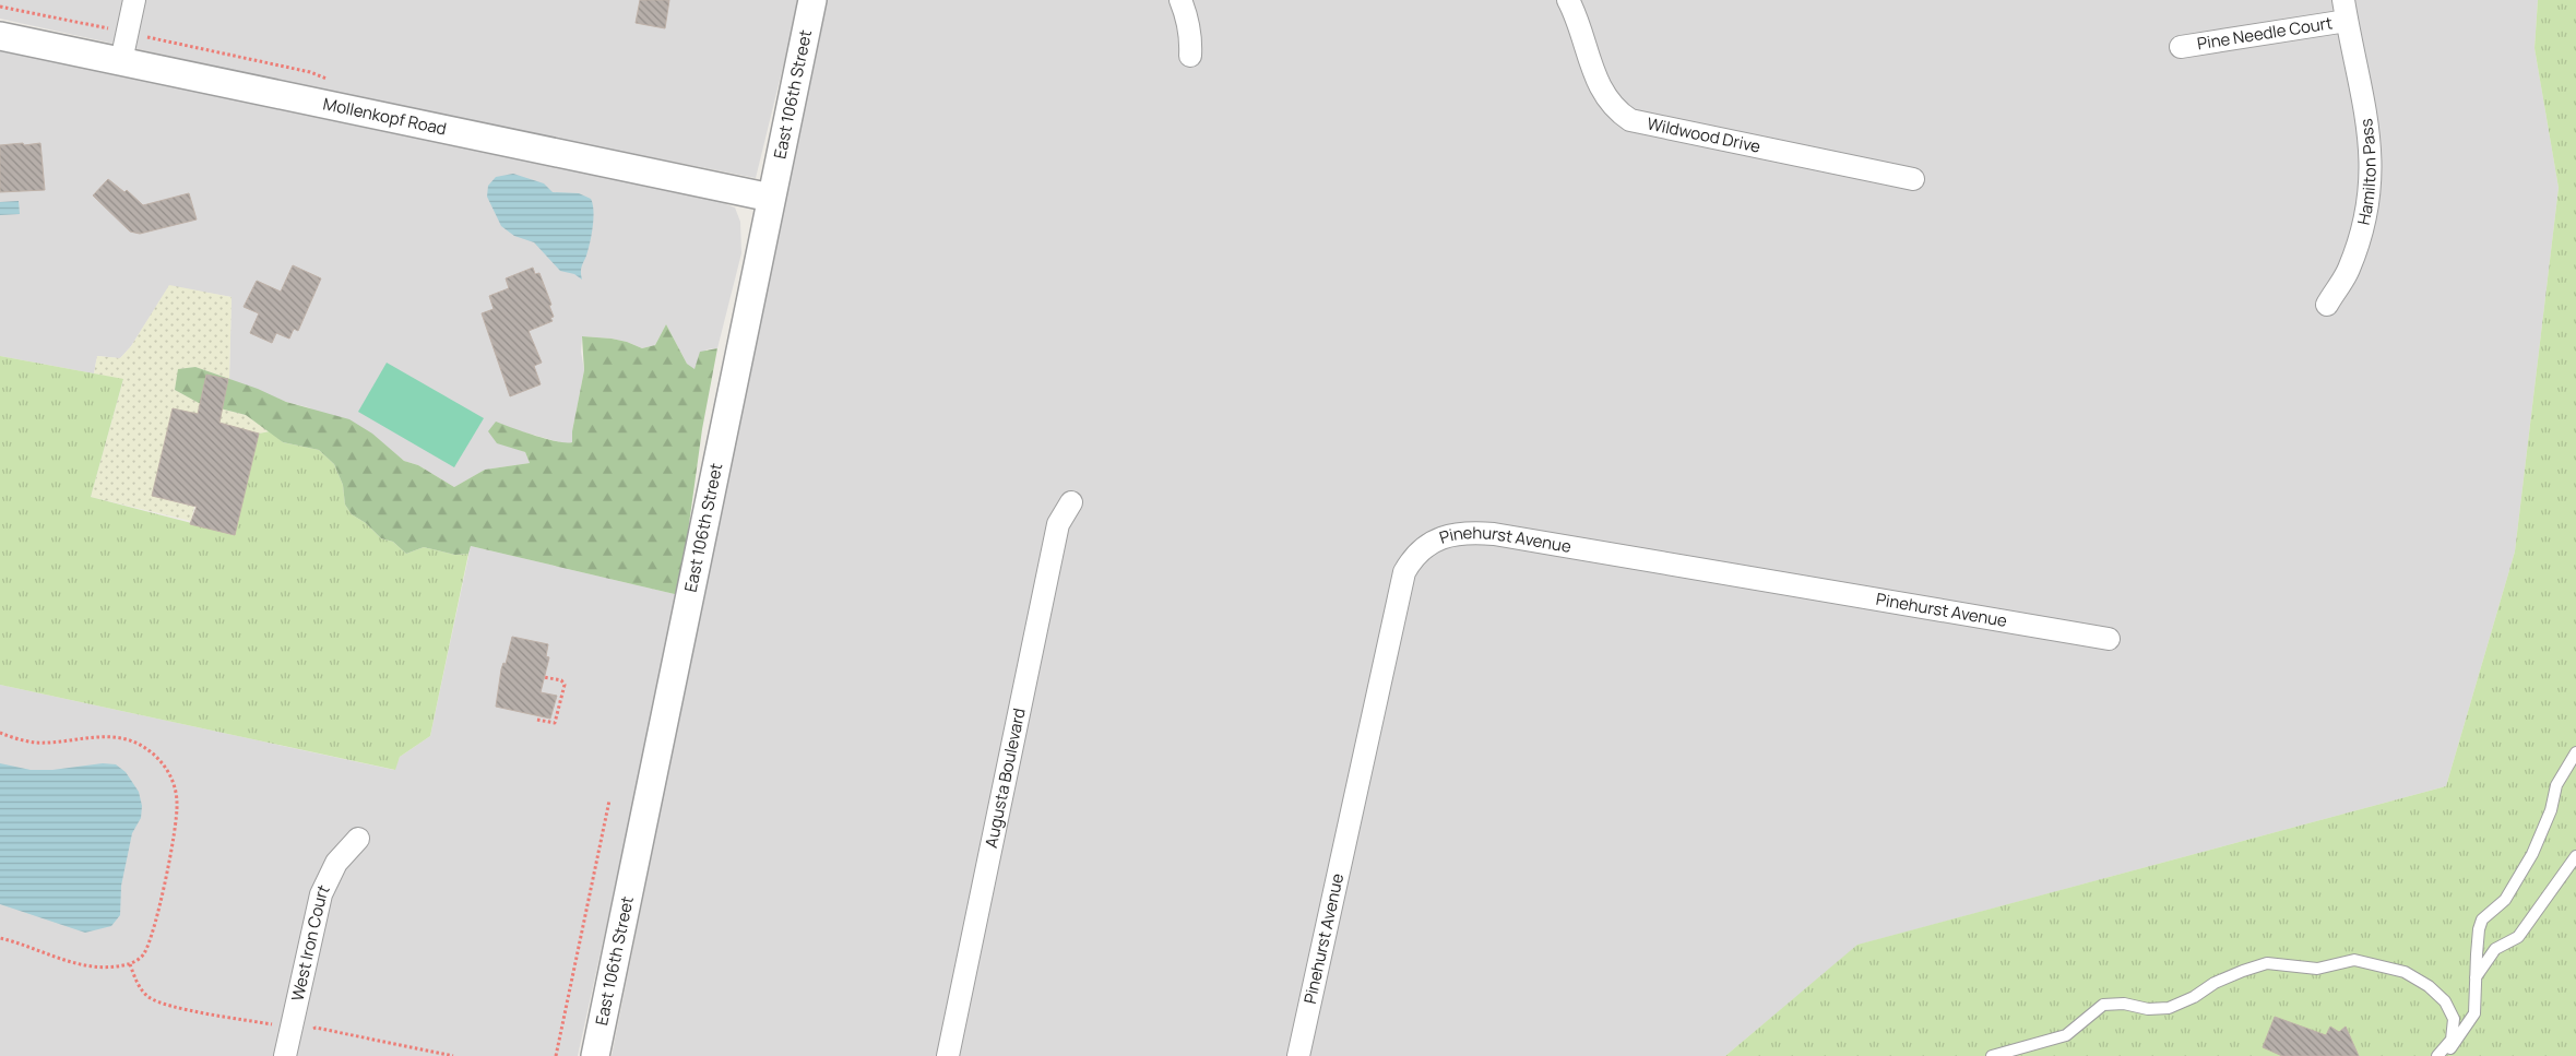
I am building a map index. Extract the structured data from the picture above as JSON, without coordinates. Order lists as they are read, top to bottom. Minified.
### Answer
{"streets":{"street":["Pine Needle Court","East 106th Street","Mollenkopf Road","Wildwood Drive","Hamilton Pass","Pinehurst Avenue","Augusta Boulevard","West Iron Court"]},"crossings":[["Pine Needle Court","Hamilton Pass"],["East 106th Street","Mollenkopf Road"]]}
